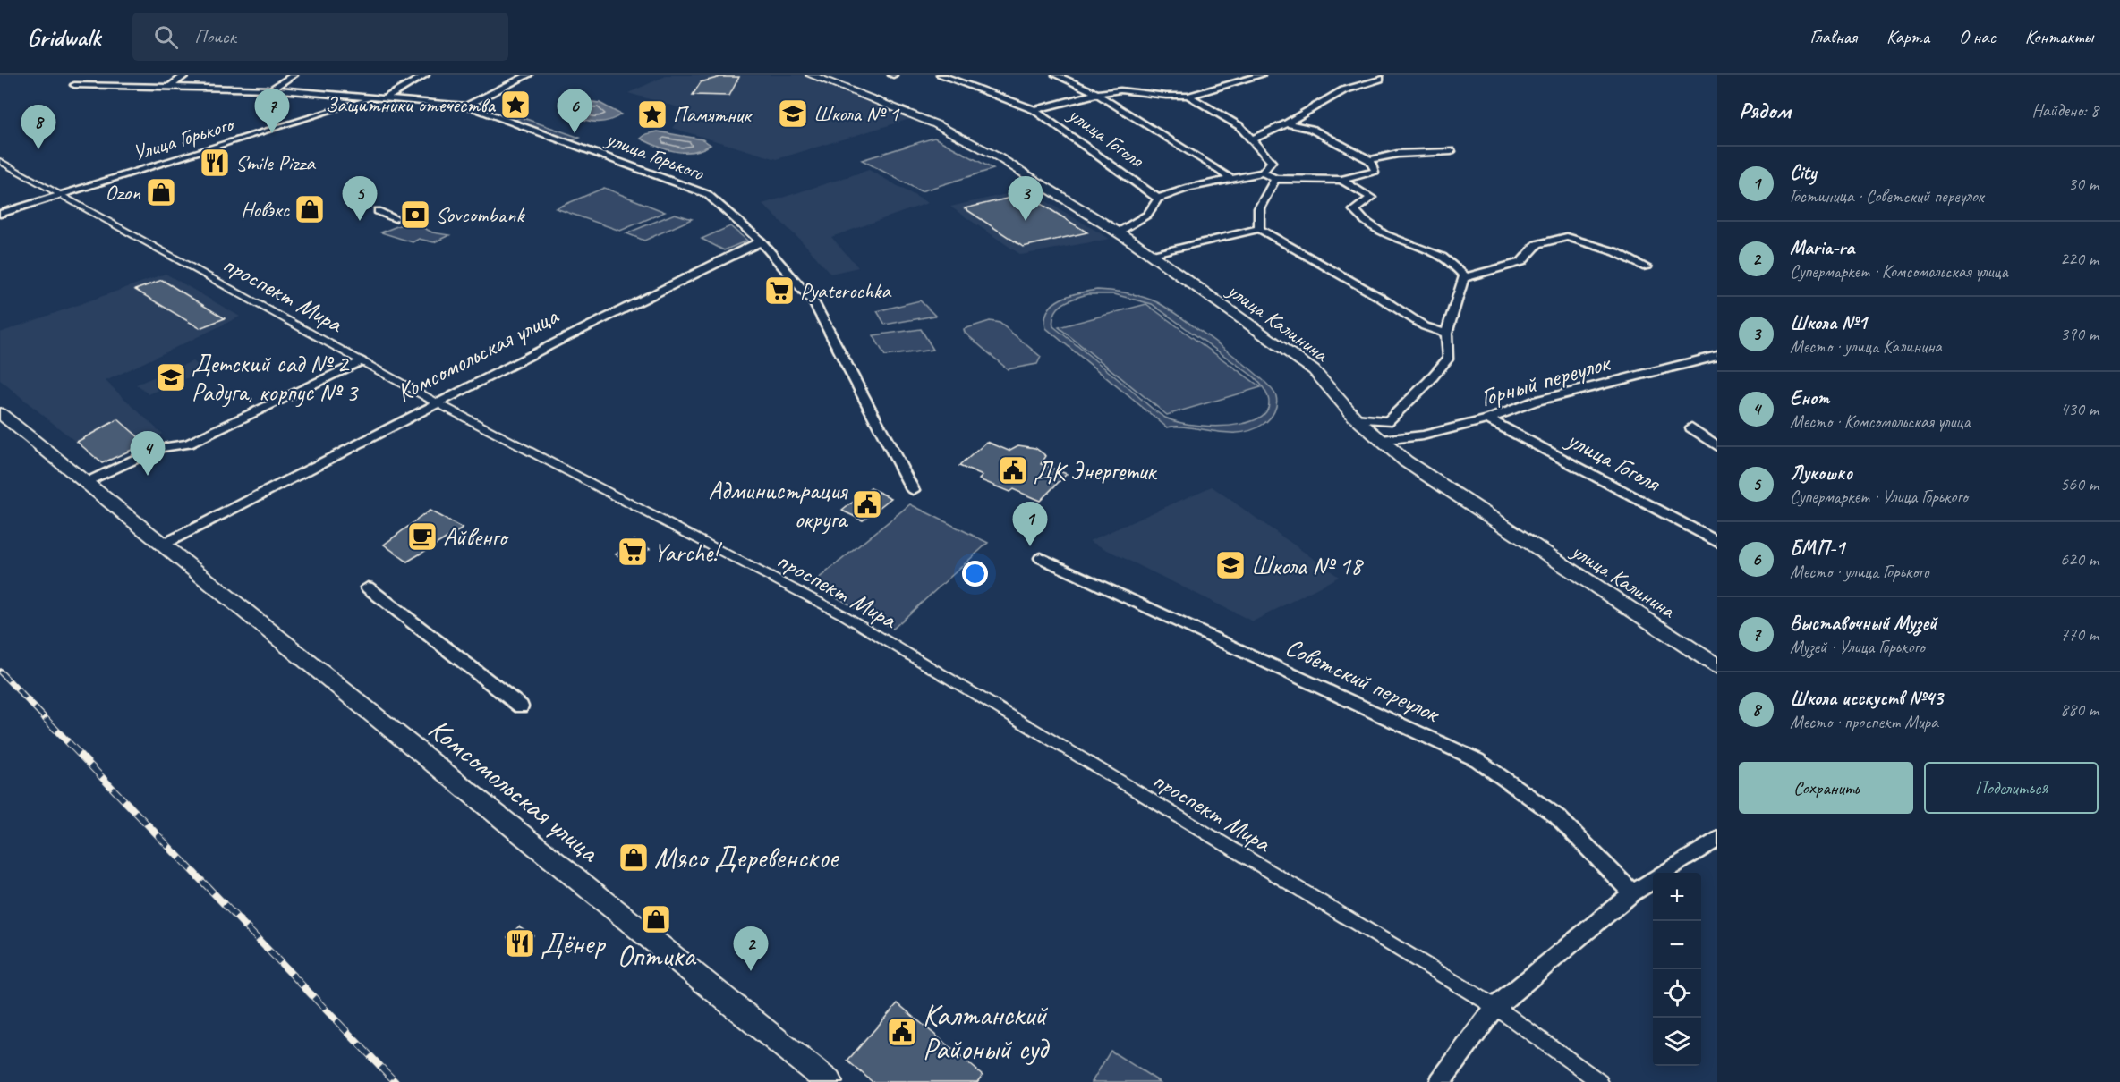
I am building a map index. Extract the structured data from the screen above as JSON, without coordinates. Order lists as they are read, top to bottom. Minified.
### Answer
{"streets":{"street":["улица Гоголя","Улица Горького","улица Горького","проспект Мира","улица Калинина","Комсомольская улица","Горный переулок","Советский переулок"]},"crossings":[["улица Гоголя","Горный переулок"],["Улица Горького","улица Горького"],["Улица Горького","проспект Мира"],["улица Горького","Комсомольская улица"],["проспект Мира","Комсомольская улица"],["улица Калинина","Горный переулок"]],"places":{"place":["Защитники отечества","Памятник"],"school or university":["Школа № 1","Детский сад № 2 Радуга, корпус № 3","Школа № 18"],"restaurant":["Smile Pizza","Дёнер"],"shop":["Ozon","Новэкс","Мясо Деревенское","Оптика"],"bank":["Sovcombank"],"supermarket":["Pyaterochka","Yarche!"],"public building":["ДК Энергетик","Администрация округа","Калтанский Районый суд"],"cafe":["Айвенго"]},"page":{"header":"Gridwalk","search":"Поиск","nav":["Главная","Карта","О нас","Контакты"],"heading":["Рядом","Найдено: 8"],"pins":["6","7","8","3","5","4","1","2"],"list":[{"mark":"1","name":"City","note":"Гостиница · Советский переулок","value":"30 m"},{"mark":"2","name":"Maria-ra","note":"Супермаркет · Комсомольская улица","value":"220 m"},{"mark":"3","name":"Школа №1","note":"Место · улица Калинина","value":"390 m"},{"mark":"4","name":"Енот","note":"Место · Комсомольская улица","value":"430 m"},{"mark":"5","name":"Лукошко","note":"Супермаркет · Улица Горького","value":"560 m"},{"mark":"6","name":"БМП-1","note":"Место · улица Горького","value":"620 m"},{"mark":"7","name":"Выставочный Музей","note":"Музей · Улица Горького","value":"770 m"},{"mark":"8","name":"Школа исскуств №43","note":"Место · проспект Мира","value":"880 m"}],"buttons":["Сохранить","Поделиться"],"map_buttons":["+","−"]}}
